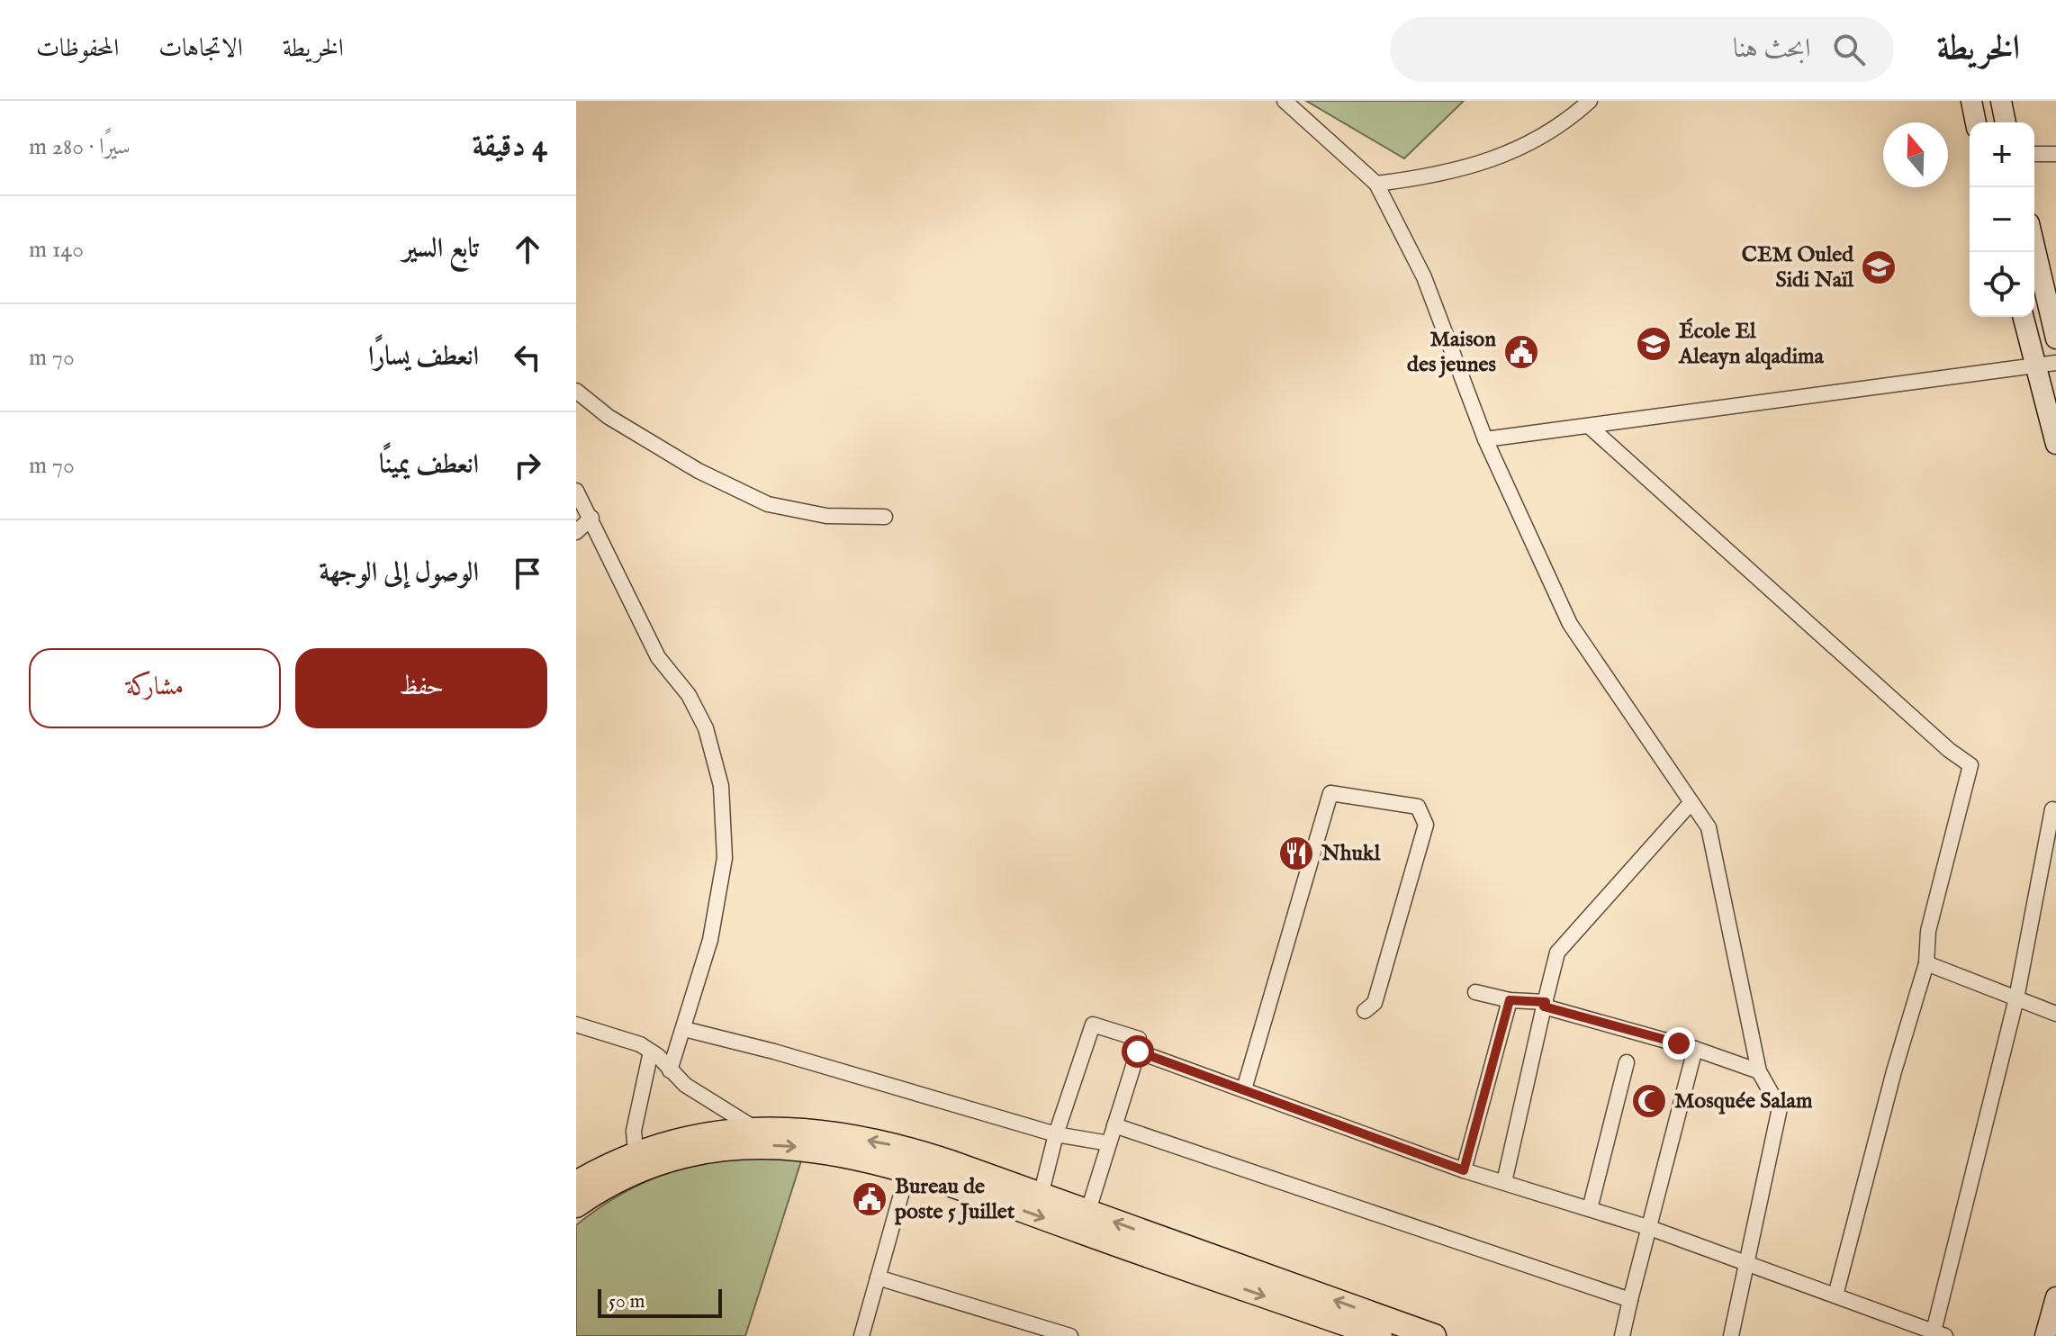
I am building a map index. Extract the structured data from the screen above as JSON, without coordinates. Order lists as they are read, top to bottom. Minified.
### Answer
{"places":{"school or university":["CEM Ouled Sidi Naïl","École El Aleayn alqadima"],"public building":["Maison des jeunes","Bureau de poste 5 Juillet"],"restaurant":["Nhukl"],"mosque":["Mosquée Salam"]},"scale_bar":"50 m","north":"top","page":{"header":"الخريطة","search":"ابحث هنا","nav":["الخريطة","الاتجاهات","المحفوظات"],"heading":["4 دقيقة","سيرًا · 280 m"],"map_buttons":["+","−"],"list":[["تابع السير","140 m"],["انعطف يسارًا","70 m"],["انعطف يمينًا","70 m"],"الوصول إلى الوجهة"],"buttons":["حفظ","مشاركة"],"scale":"50 m"}}
